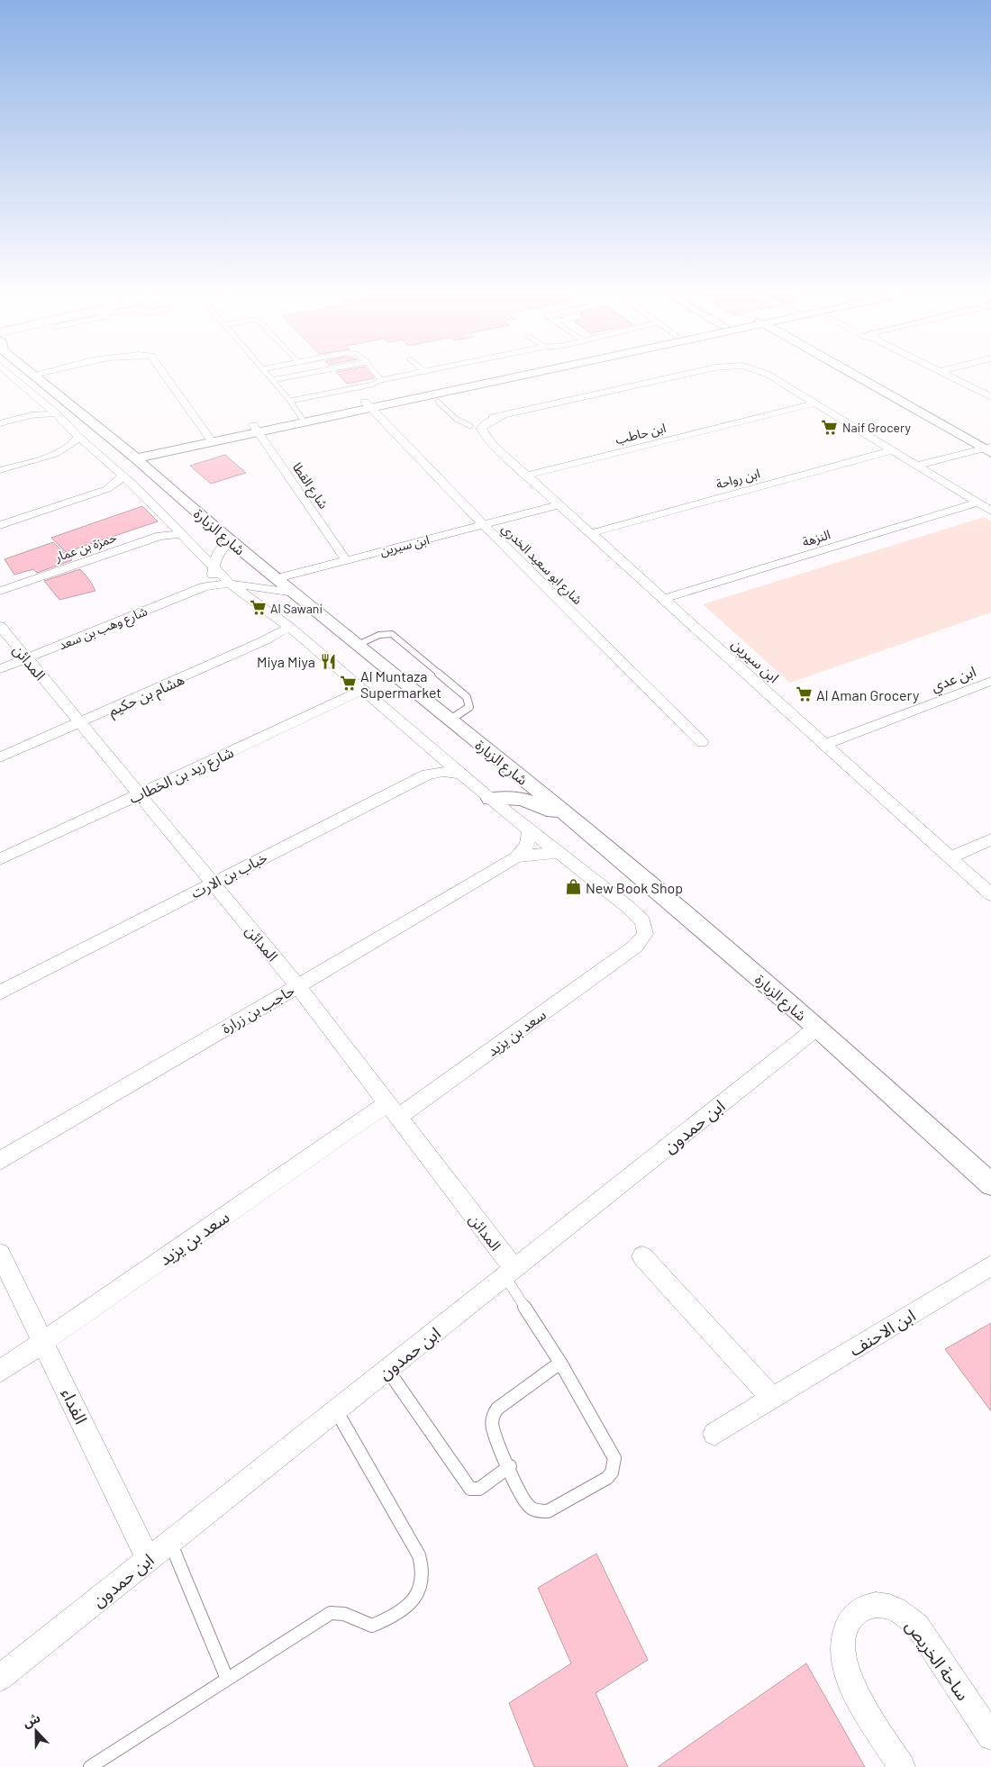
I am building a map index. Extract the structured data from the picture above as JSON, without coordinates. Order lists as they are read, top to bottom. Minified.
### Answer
{"streets":{"street":["ابن حاطب","ابن رواحة","شارع القطا","شارع الزبارة","النزهة","ابن سيرين","حمزة بن عمار","شارع ابو سعيد الخدري","شارع وهب بن سعد","المدائن","ابن عدي","هشام بن حكيم","شارع زيد بن الخطاب","خباب بن الارت","حاجب بن زرارة","سعد بن يزيد","ابن حمدون","ابن الاحنف","الفداء","ساحة الخريص"]},"crossings":[["ابن حاطب","ابن سيرين"],["ابن رواحة","ابن سيرين"],["شارع القطا","ابن سيرين"],["شارع الزبارة","ابن سيرين"],["شارع الزبارة","حمزة بن عمار"],["شارع الزبارة","شارع وهب بن سعد"],["شارع الزبارة","هشام بن حكيم"],["شارع الزبارة","شارع زيد بن الخطاب"],["شارع الزبارة","خباب بن الارت"],["شارع الزبارة","حاجب بن زرارة"],["شارع الزبارة","سعد بن يزيد"],["شارع الزبارة","ابن حمدون"],["النزهة","ابن سيرين"],["ابن سيرين","شارع ابو سعيد الخدري"],["ابن سيرين","ابن عدي"],["شارع وهب بن سعد","المدائن"],["المدائن","هشام بن حكيم"],["المدائن","شارع زيد بن الخطاب"],["المدائن","خباب بن الارت"],["المدائن","حاجب بن زرارة"],["المدائن","سعد بن يزيد"],["المدائن","ابن حمدون"],["سعد بن يزيد","الفداء"],["ابن حمدون","الفداء"]],"places":{"supermarket":["Naif Grocery","Al Sawani","Al Muntaza Supermarket","Al Aman Grocery"],"restaurant":["Miya Miya"],"shop":["New Book Shop"]},"north":"top"}
